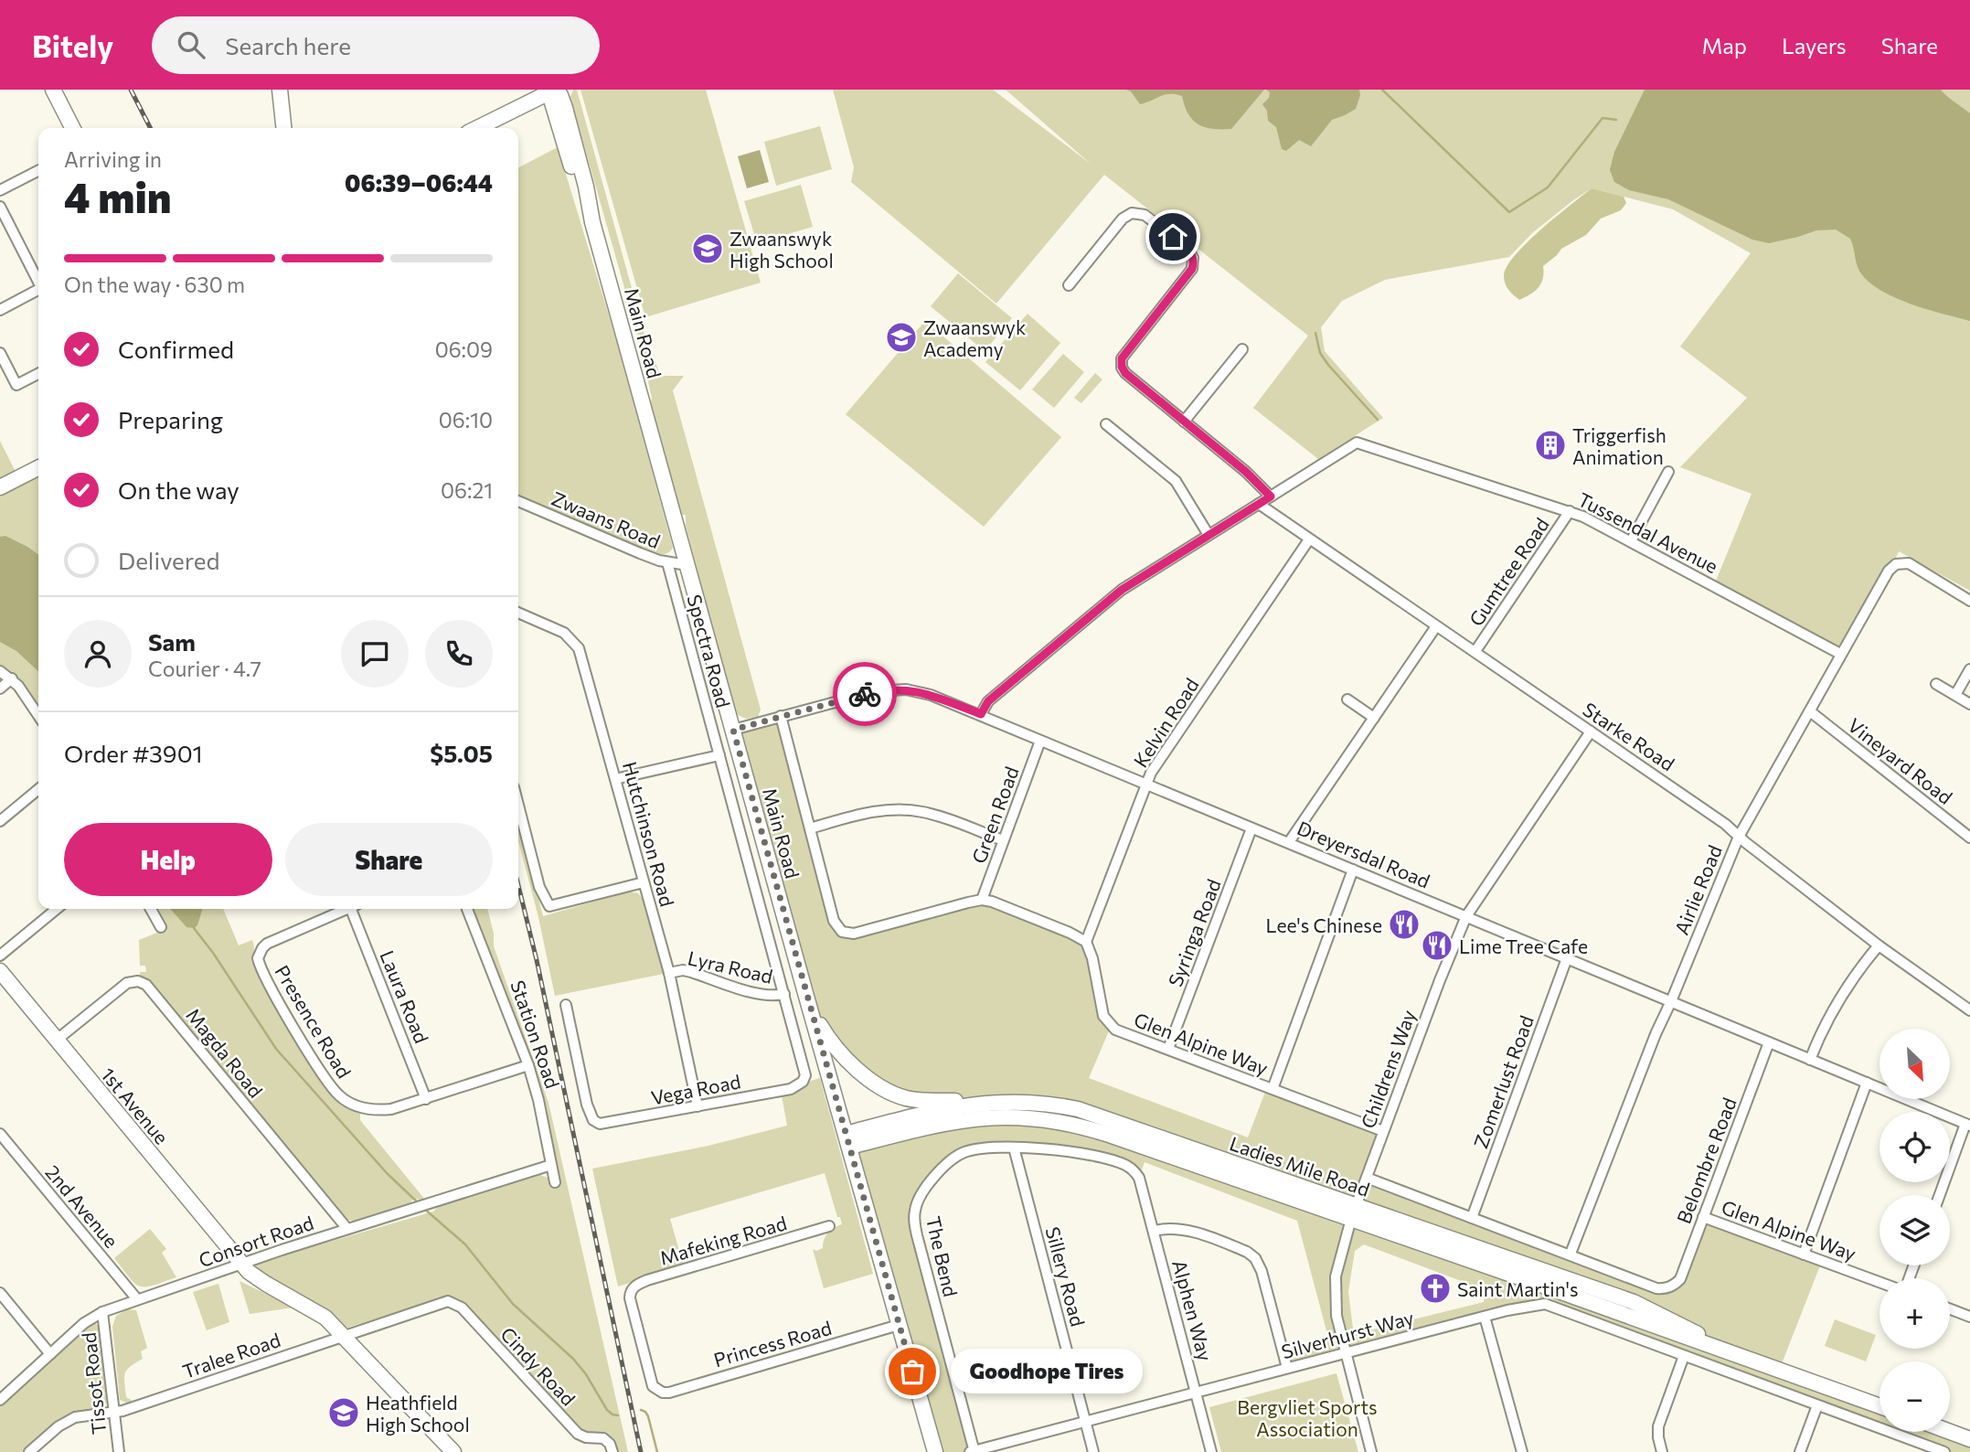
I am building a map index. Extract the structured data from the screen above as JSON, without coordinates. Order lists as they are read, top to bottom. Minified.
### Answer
{"streets":{"main road":["Main Road","1st Avenue","Ladies Mile Road"],"street":["Zwaans Road","Tussendal Avenue","Gumtree Road","Spectra Road","Kelvin Road","Starke Road","Vineyard Road","Green Road","Hutchinson Road","Dreyersdal Road","Airlie Road","Syringa Road","Lyra Road","Laura Road","Presence Road","Station Road","Glen Alpine Way","Magda Road","Childrens Way","Zomerlust Road","Vega Road","Belombre Road","2nd Avenue","Mafeking Road","Consort Road","The Bend","Sillery Road","Alphen Way","Silverhurst Way","Princess Road","Tralee Road","Cindy Road","Tissot Road"]},"crossings":[["Main Road","Zwaans Road"],["Main Road","Dreyersdal Road"],["Main Road","Ladies Mile Road"],["Main Road","Princess Road"],["Zwaans Road","Spectra Road"],["Tussendal Avenue","Gumtree Road"],["Tussendal Avenue","Airlie Road"],["Gumtree Road","Starke Road"],["Spectra Road","Lyra Road"],["Spectra Road","Vega Road"],["Kelvin Road","Starke Road"],["Kelvin Road","Dreyersdal Road"],["Kelvin Road","Glen Alpine Way"],["Starke Road","Airlie Road"],["Starke Road","Childrens Way"],["Vineyard Road","Airlie Road"],["Green Road","Dreyersdal Road"],["Hutchinson Road","Lyra Road"],["Hutchinson Road","Vega Road"],["Dreyersdal Road","Airlie Road"],["Dreyersdal Road","Syringa Road"],["Dreyersdal Road","Childrens Way"],["Dreyersdal Road","Zomerlust Road"],["Dreyersdal Road","Belombre Road"],["Airlie Road","Belombre Road"],["Syringa Road","Glen Alpine Way"],["Laura Road","Presence Road"],["Presence Road","Station Road"],["Station Road","Consort Road"],["Glen Alpine Way","Childrens Way"],["Glen Alpine Way","Belombre Road"],["Magda Road","1st Avenue"],["Magda Road","Consort Road"],["Childrens Way","Ladies Mile Road"],["Childrens Way","Silverhurst Way"],["1st Avenue","Consort Road"],["1st Avenue","Tralee Road"],["2nd Avenue","Consort Road"],["Mafeking Road","Princess Road"],["Consort Road","Tissot Road"],["The Bend","Sillery Road"],["The Bend","Alphen Way"],["The Bend","Silverhurst Way"],["Sillery Road","Silverhurst Way"],["Alphen Way","Silverhurst Way"],["Tralee Road","Cindy Road"],["Tralee Road","Tissot Road"]],"parks":["Bergvliet Sports Association"],"places":{"school or university":["Zwaanswyk High School","Zwaanswyk Academy","Heathfield High School"],"building":["Triggerfish Animation"],"restaurant":["Lee's Chinese","Lime Tree Cafe"],"church":["Saint Martin's"],"other":["Goodhope Tires"]},"north":"bottom right","page":{"header":"Bitely","search":"Search here","nav":["Map","Layers","Share"],"heading":["4 min","Arriving in","06:39–06:44"],"panel":["Sam","Courier · 4.7","Order #3901","$5.05"],"bar":"On the way · 630 m","list":[["Confirmed","06:09"],["Preparing","06:10"],["On the way","06:21"],"Delivered"],"buttons":["Help","Share"],"map_buttons":["+","−"],"bubble":"Goodhope Tires"}}
